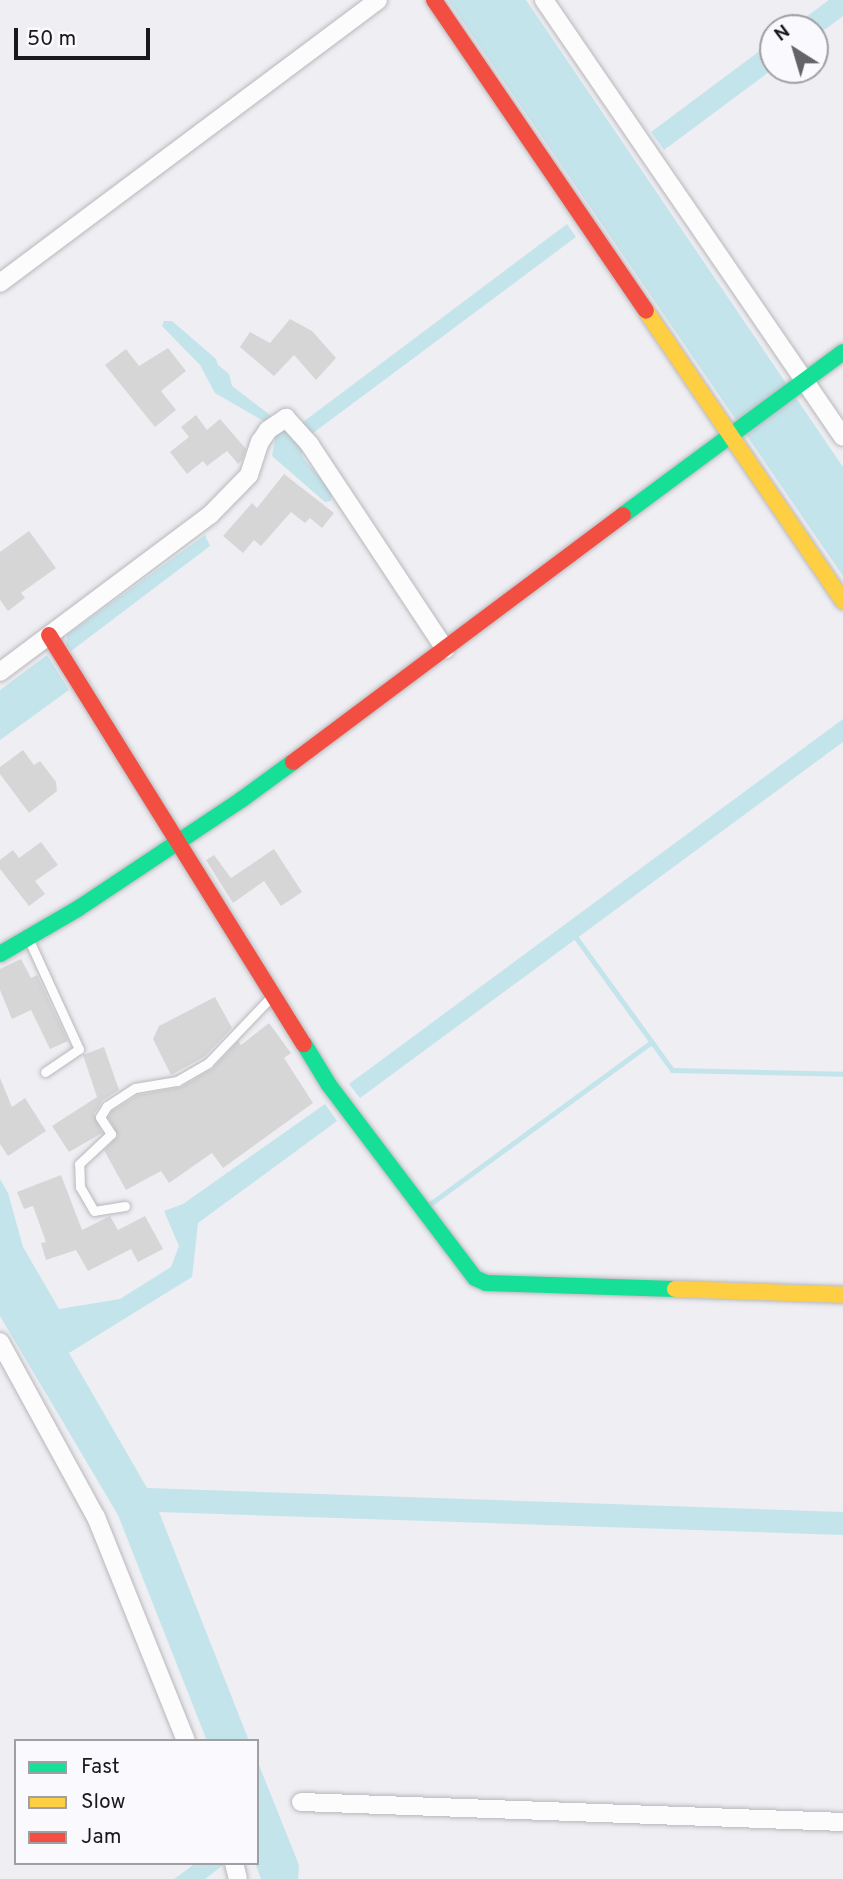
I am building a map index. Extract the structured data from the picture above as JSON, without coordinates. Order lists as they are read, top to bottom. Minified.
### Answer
{"legend":["Fast","Slow","Jam"],"scale_bar":"50 m","north":"top left"}
